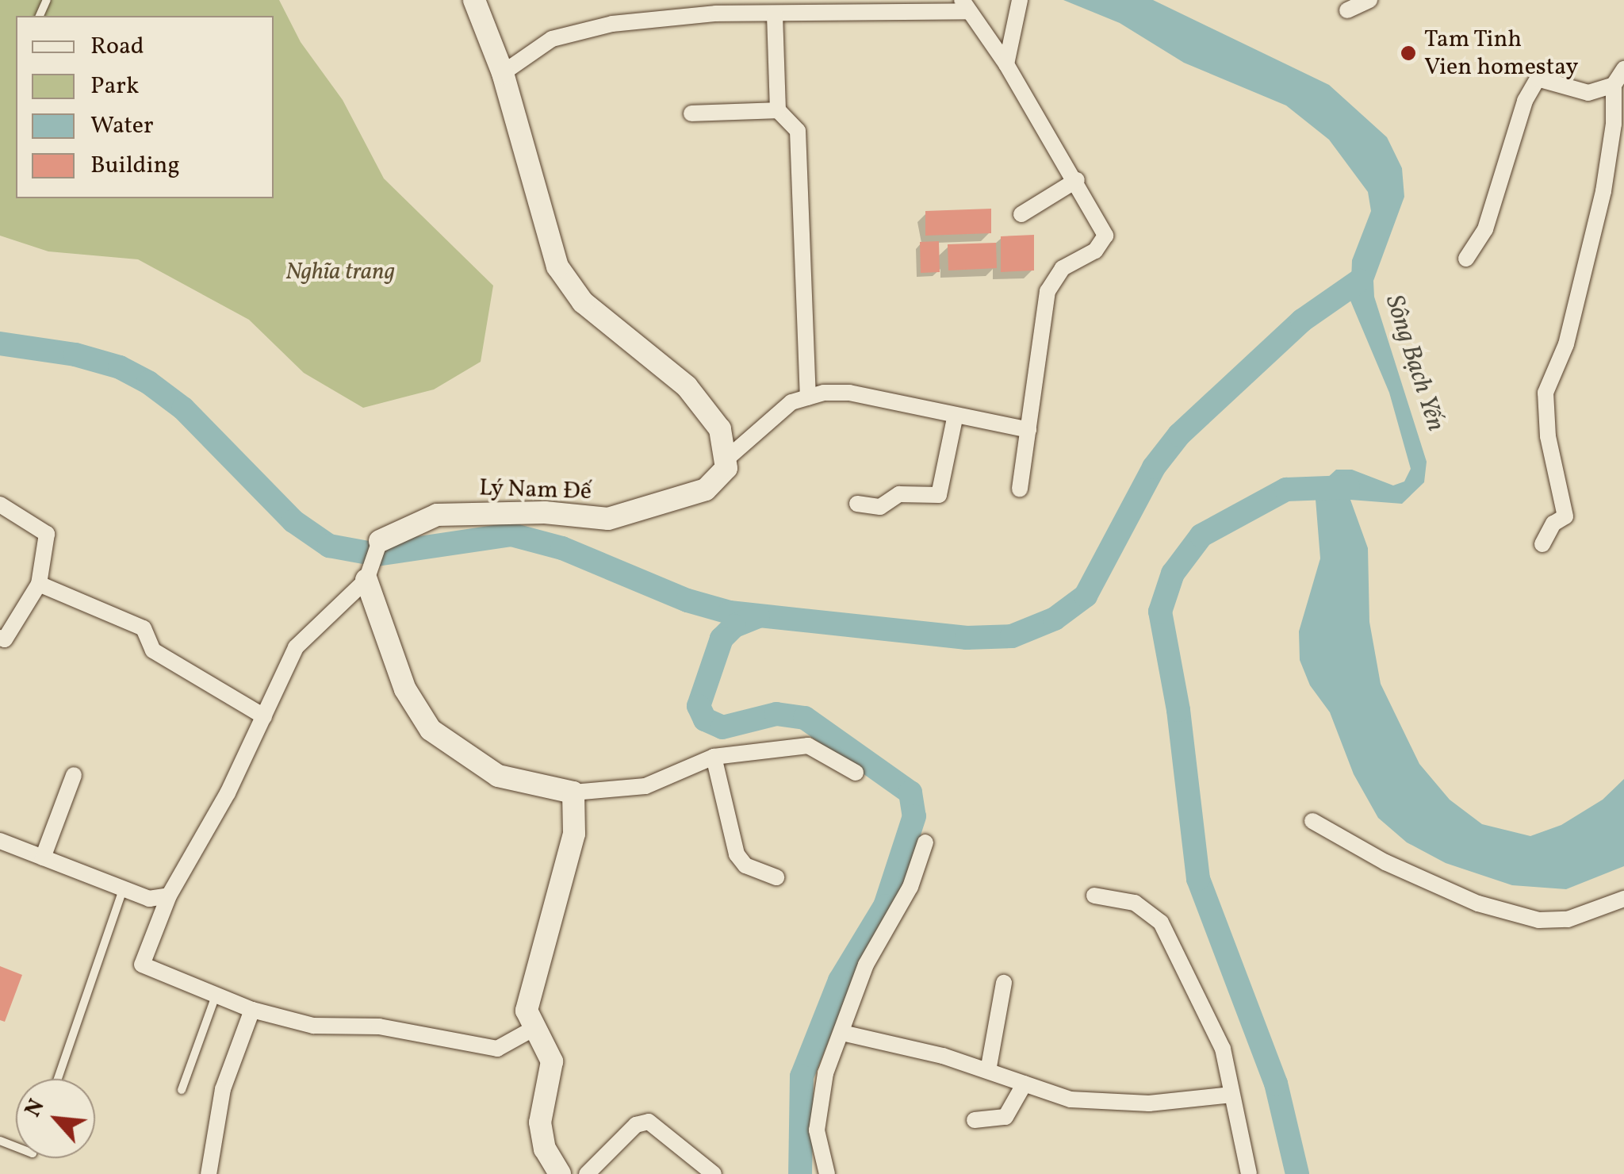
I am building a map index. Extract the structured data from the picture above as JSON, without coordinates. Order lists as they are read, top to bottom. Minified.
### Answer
{"streets":{"street":["Lý Nam Đế"]},"water":["Sông Bạch Yến"],"parks":["Nghĩa trang"],"places":["Tam Tinh Vien homestay"],"legend":["Road","Park","Water","Building"],"north":"top left"}
